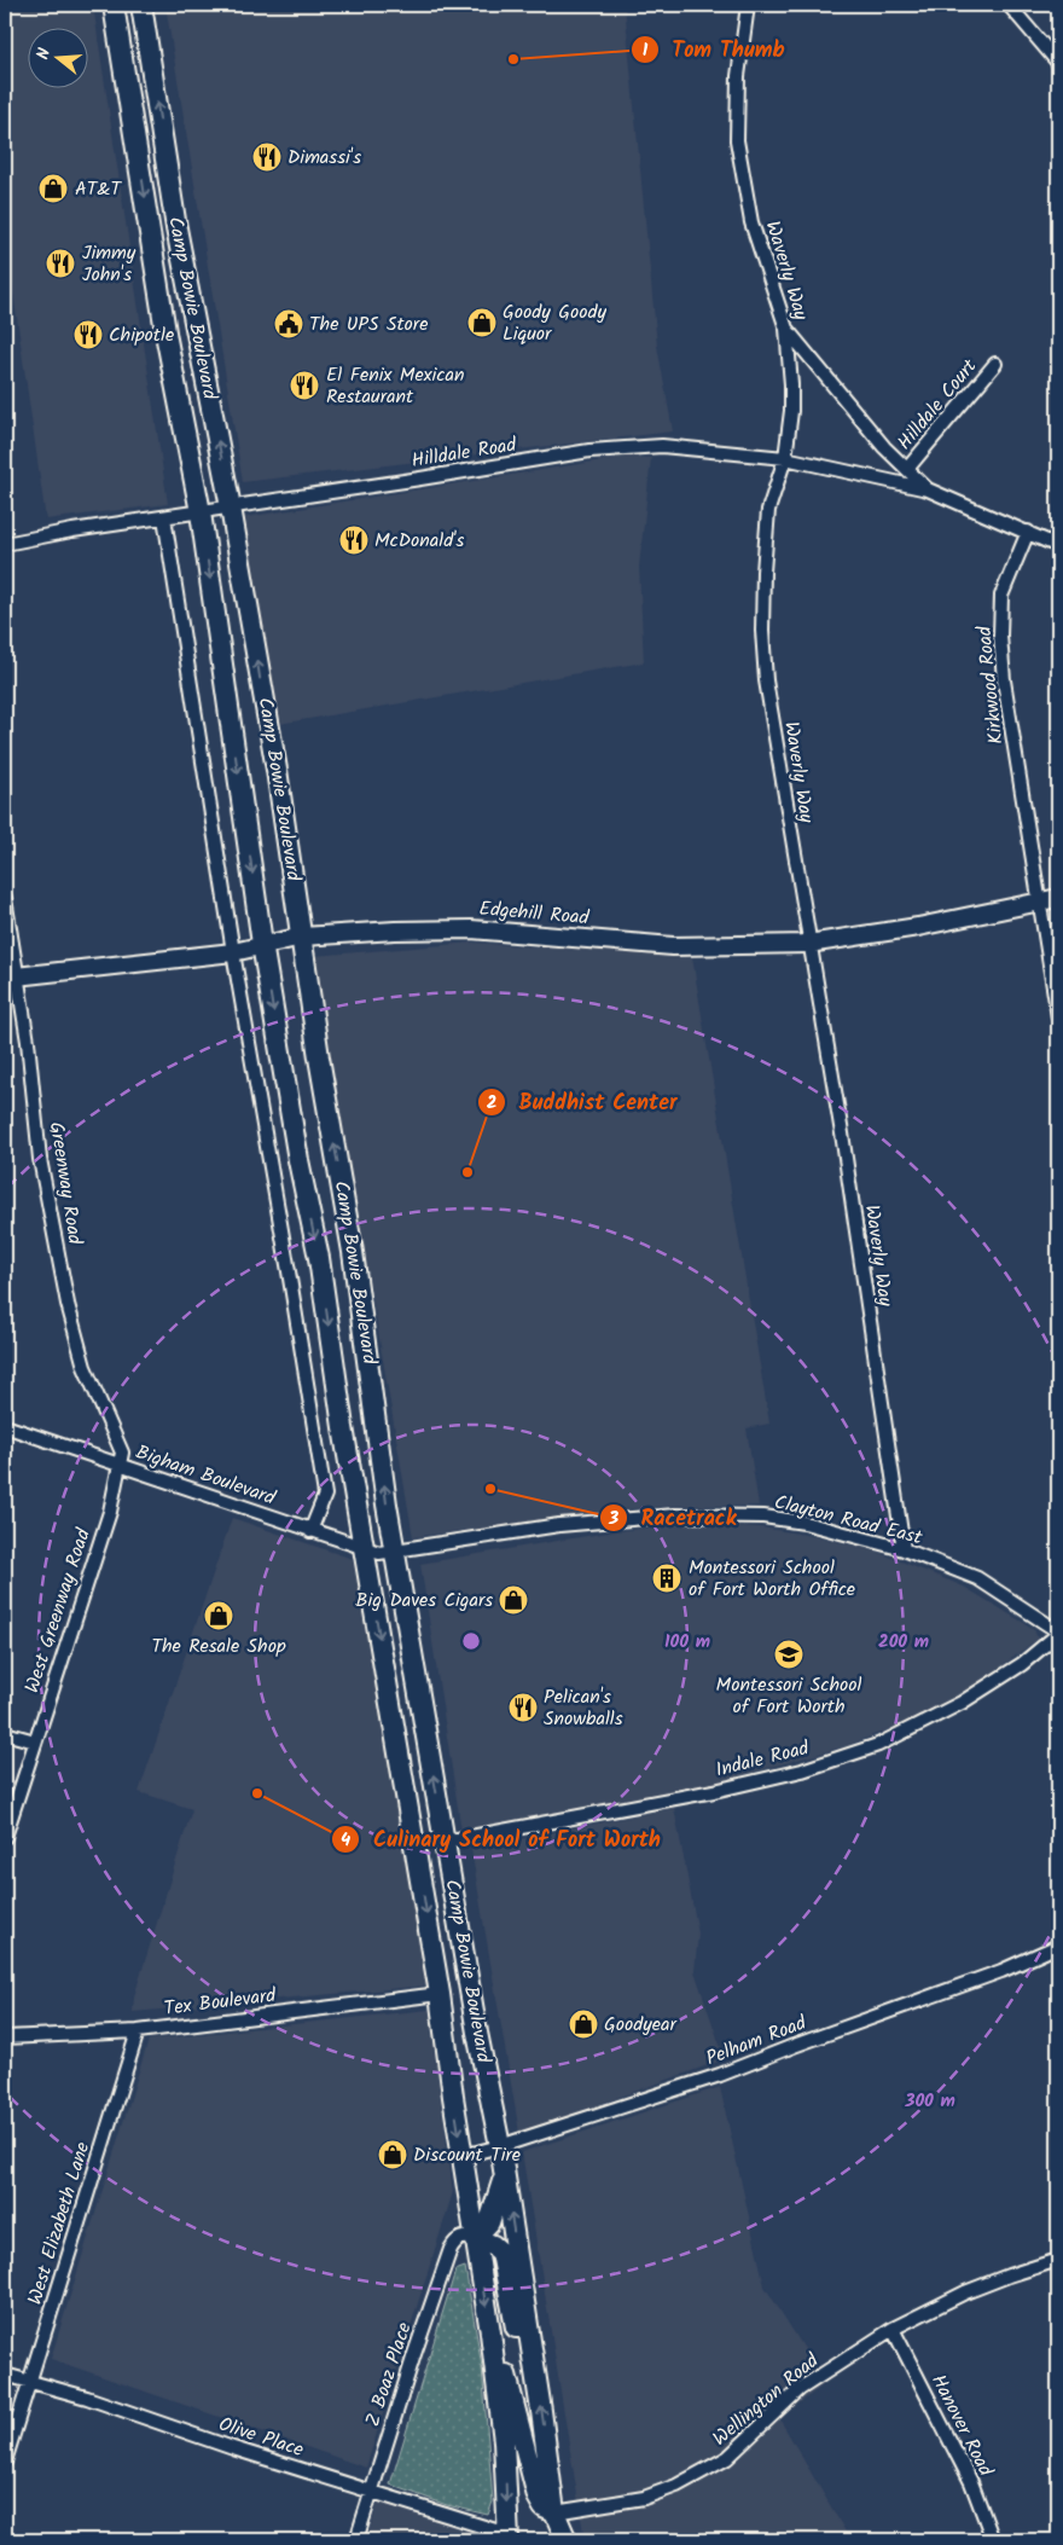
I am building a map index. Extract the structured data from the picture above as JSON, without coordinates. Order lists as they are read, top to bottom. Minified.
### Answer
{"streets":{"main road":["Camp Bowie Boulevard"],"street":["Waverly Way","Hilldale Court","Hilldale Road","Kirkwood Road","Edgehill Road","Greenway Road","Bigham Boulevard","Clayton Road East","West Greenway Road","Indale Road","Tex Boulevard","Pelham Road","West Elizabeth Lane","Z Boaz Place","Wellington Road","Hanover Road","Olive Place"]},"crossings":[["Waverly Way","Hilldale Road"],["Waverly Way","Edgehill Road"],["Waverly Way","Clayton Road East"],["Camp Bowie Boulevard","Hilldale Road"],["Camp Bowie Boulevard","Edgehill Road"],["Camp Bowie Boulevard","Bigham Boulevard"],["Camp Bowie Boulevard","Clayton Road East"],["Camp Bowie Boulevard","Indale Road"],["Camp Bowie Boulevard","Tex Boulevard"],["Camp Bowie Boulevard","Pelham Road"],["Camp Bowie Boulevard","Z Boaz Place"],["Camp Bowie Boulevard","Wellington Road"],["Camp Bowie Boulevard","Olive Place"],["Hilldale Court","Hilldale Road"],["Hilldale Road","Kirkwood Road"],["Kirkwood Road","Edgehill Road"],["Edgehill Road","Greenway Road"],["Greenway Road","Bigham Boulevard"],["Greenway Road","West Greenway Road"],["Bigham Boulevard","Clayton Road East"],["Bigham Boulevard","West Greenway Road"],["Clayton Road East","Indale Road"],["Tex Boulevard","West Elizabeth Lane"],["West Elizabeth Lane","Olive Place"],["Z Boaz Place","Olive Place"],["Wellington Road","Hanover Road"]],"places":{"other":["Tom Thumb","Buddhist Center","Racetrack","Culinary School of Fort Worth"],"restaurant":["Dimassi's","Jimmy John's","Chipotle","El Fenix Mexican Restaurant","McDonald's","Pelican's Snowballs"],"shop":["AT&T","Goody Goody Liquor","Big Daves Cigars","The Resale Shop","Goodyear","Discount Tire"],"public building":["The UPS Store"],"building":["Montessori School of Fort Worth Office"],"school or university":["Montessori School of Fort Worth"]},"north":"left","rings":["100 m","200 m","300 m"]}
